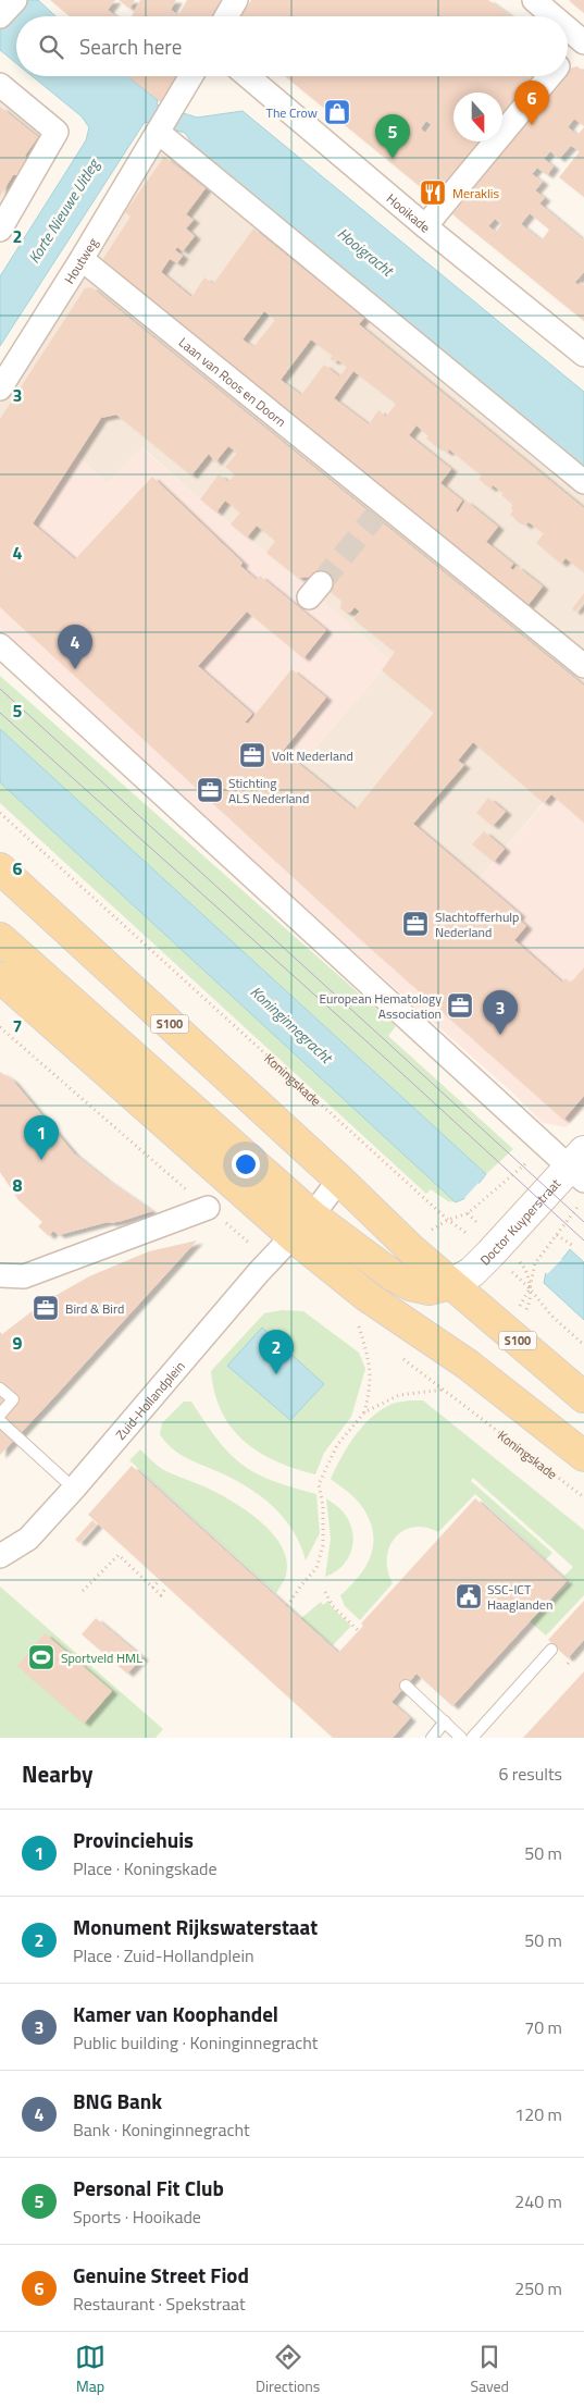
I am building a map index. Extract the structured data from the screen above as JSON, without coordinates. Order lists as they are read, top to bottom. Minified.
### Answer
{"streets":{"main road":["S100"],"street":["Hooikade","Houtweg","Laan van Roos en Doorn","Doctor Kuyperstraat","Zuid-Hollandplein"],"path":["Koningskade"]},"crossings":[["Houtweg","Laan van Roos en Doorn"],["S100","Doctor Kuyperstraat"],["Koningskade","Doctor Kuyperstraat"]],"water":["Korte Nieuwe Uitleg","Hooigracht","Koninginnegracht"],"places":{"shop":["The Crow"],"restaurant":["Meraklis"],"office":["Volt Nederland","Stichting ALS Nederland","Slachtofferhulp Nederland","European Hematology Association","Bird & Bird"],"public building":["SSC-ICT Haaglanden"],"sports":["Sportveld HML"]},"north":"bottom","page":{"search":"Search here","pins":["6","5","4","3","1","2"],"heading":["Nearby","6 results"],"list":[{"mark":"1","name":"Provinciehuis","note":"Place · Koningskade","value":"50 m"},{"mark":"2","name":"Monument Rijkswaterstaat","note":"Place · Zuid-Hollandplein","value":"50 m"},{"mark":"3","name":"Kamer van Koophandel","note":"Public building · Koninginnegracht","value":"70 m"},{"mark":"4","name":"BNG Bank","note":"Bank · Koninginnegracht","value":"120 m"},{"mark":"5","name":"Personal Fit Club","note":"Sports · Hooikade","value":"240 m"},{"mark":"6","name":"Genuine Street Fiod","note":"Restaurant · Spekstraat","value":"250 m"}],"nav":["Map","Directions","Saved"]},"grid":{"rows":["2","3","4","5","6","7","8","9"]}}
